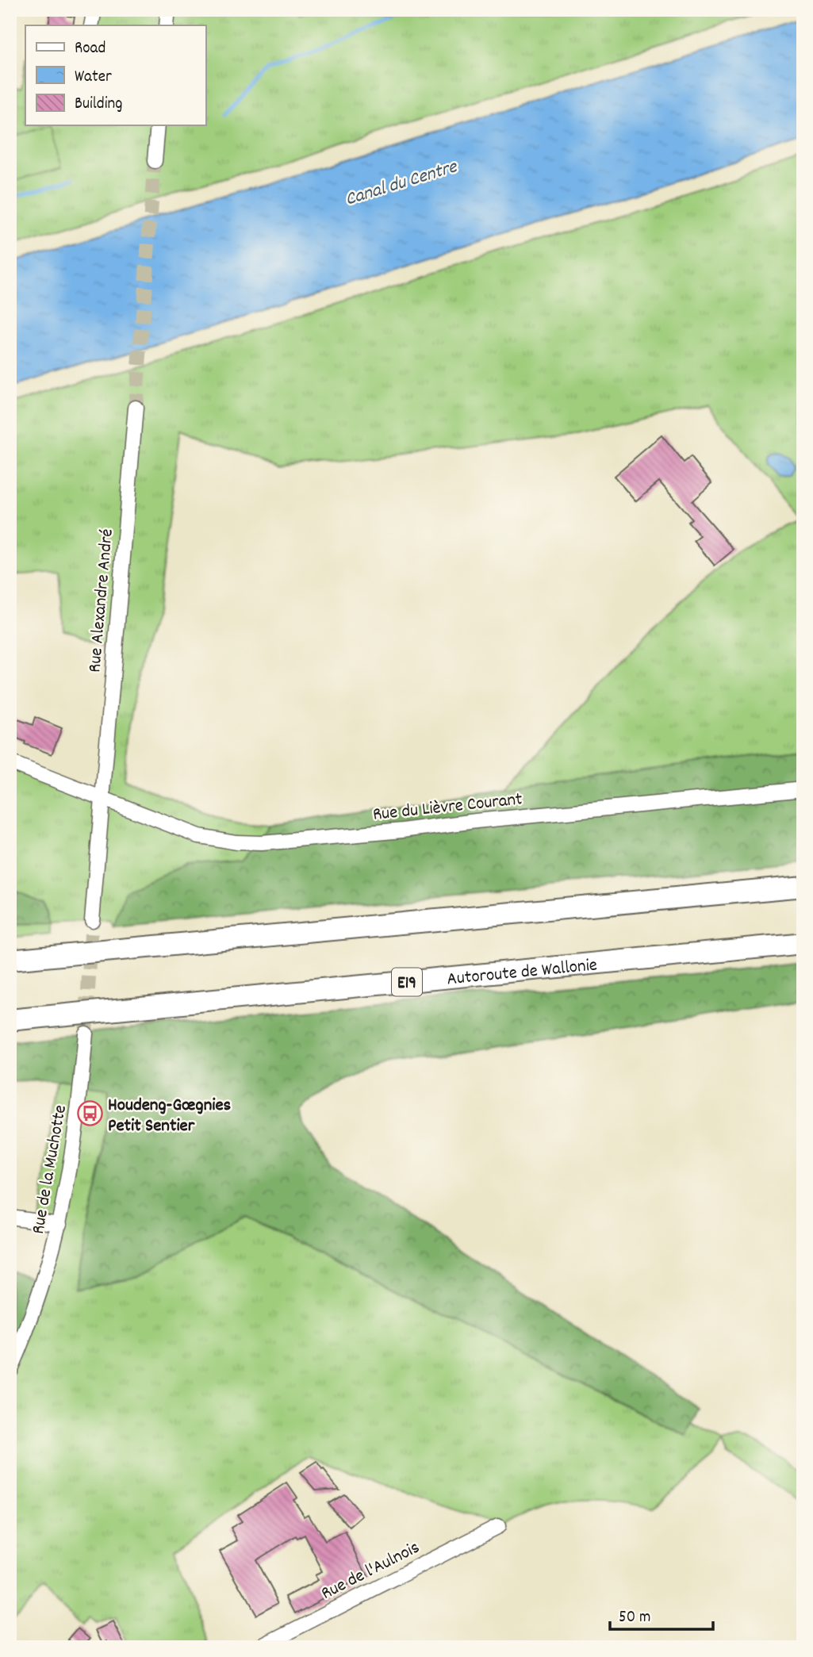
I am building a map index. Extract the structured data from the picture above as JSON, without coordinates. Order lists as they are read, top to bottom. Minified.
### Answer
{"streets":{"highway":["Autoroute de Wallonie","E19"],"street":["Rue Alexandre André","Rue du Lièvre Courant","Rue de la Muchotte","Rue de l'Aulnois"]},"crossings":[["Rue Alexandre André","Rue du Lièvre Courant"]],"water":["Canal du Centre"],"places":{"bus stop":["Houdeng-Gœgnies Petit Sentier"]},"legend":["Road","Water","Building"],"scale_bar":"50 m"}
